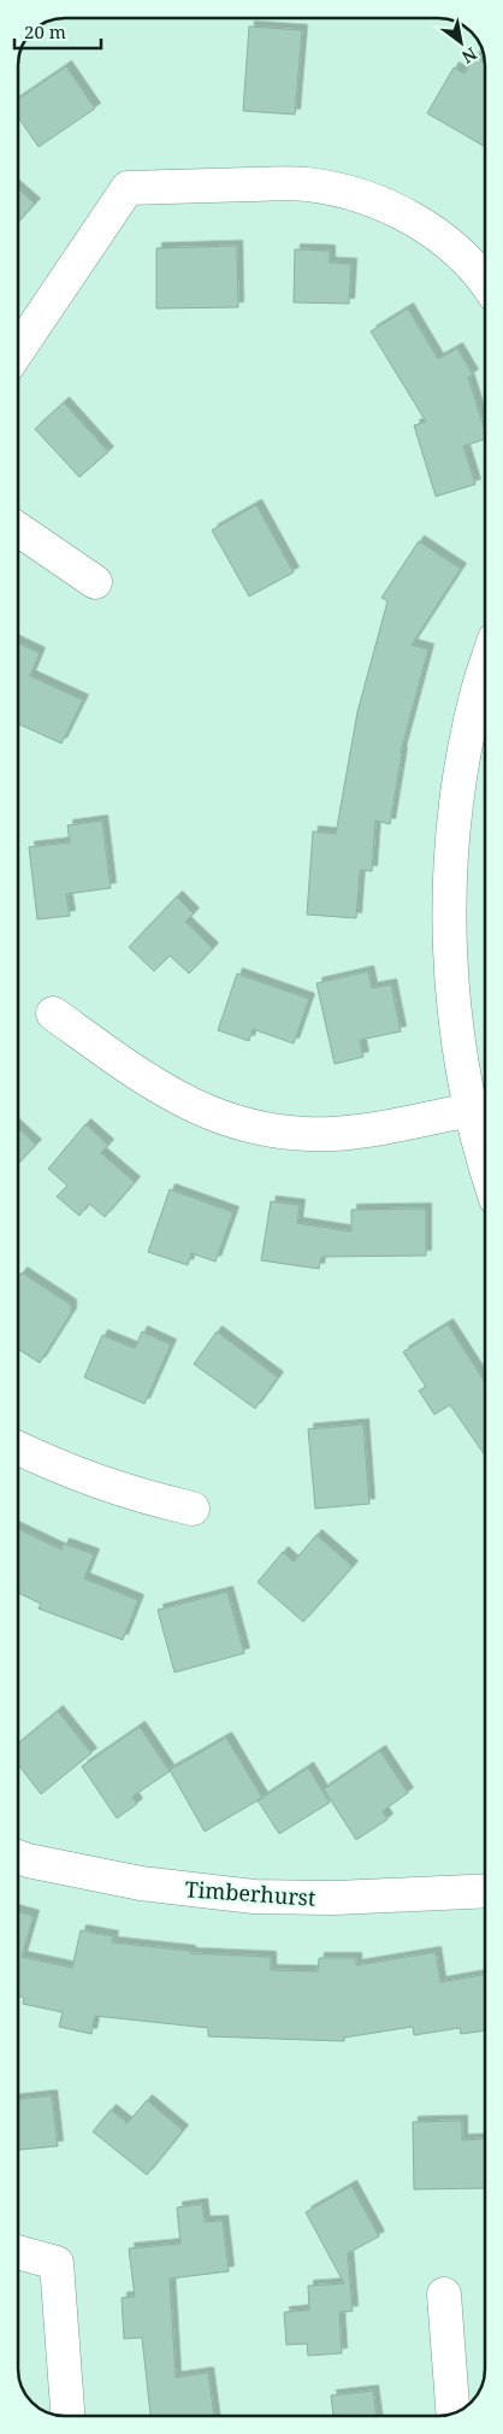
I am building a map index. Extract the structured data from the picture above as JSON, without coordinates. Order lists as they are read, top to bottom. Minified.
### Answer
{"streets":{"street":["Timberhurst"]},"scale_bar":"20 m","north":"bottom right"}
